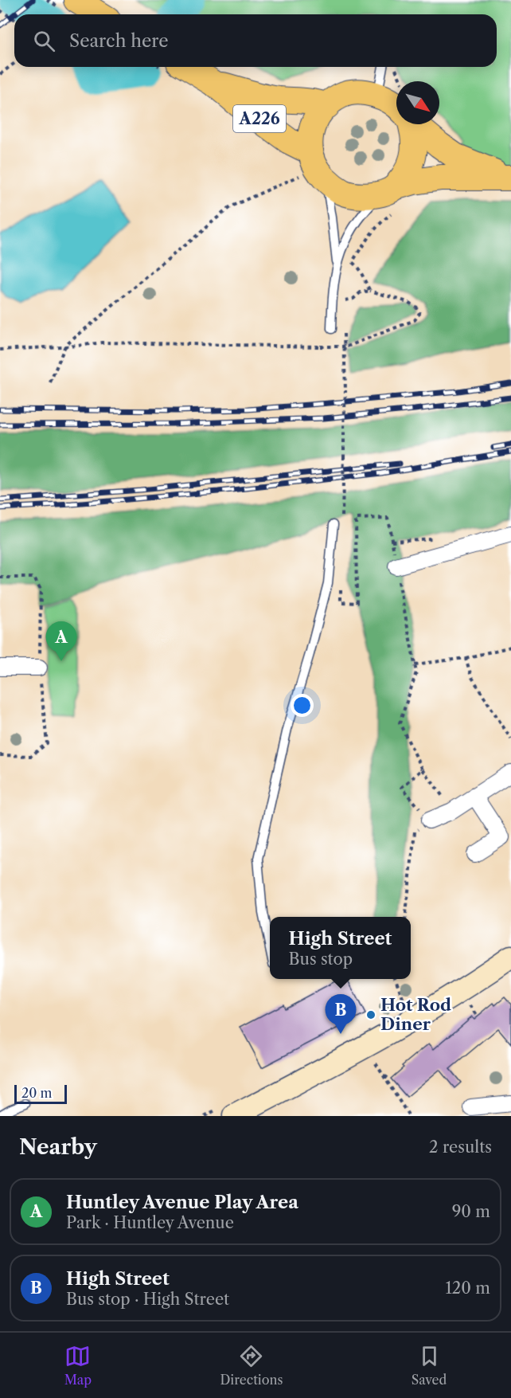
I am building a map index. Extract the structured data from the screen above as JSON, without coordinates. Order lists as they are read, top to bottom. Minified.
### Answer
{"streets":{"main road":["A226"]},"places":["Hot Rod Diner"],"scale_bar":"20 m","north":"bottom right","page":{"search":"Search here","pins":["A","B"],"popup":["High Street","Bus stop"],"scale":"20 m","heading":["Nearby","2 results"],"list":[{"mark":"A","name":"Huntley Avenue Play Area","note":"Park · Huntley Avenue","value":"90 m"},{"mark":"B","name":"High Street","note":"Bus stop · High Street","value":"120 m"}],"nav":["Map","Directions","Saved"]}}
